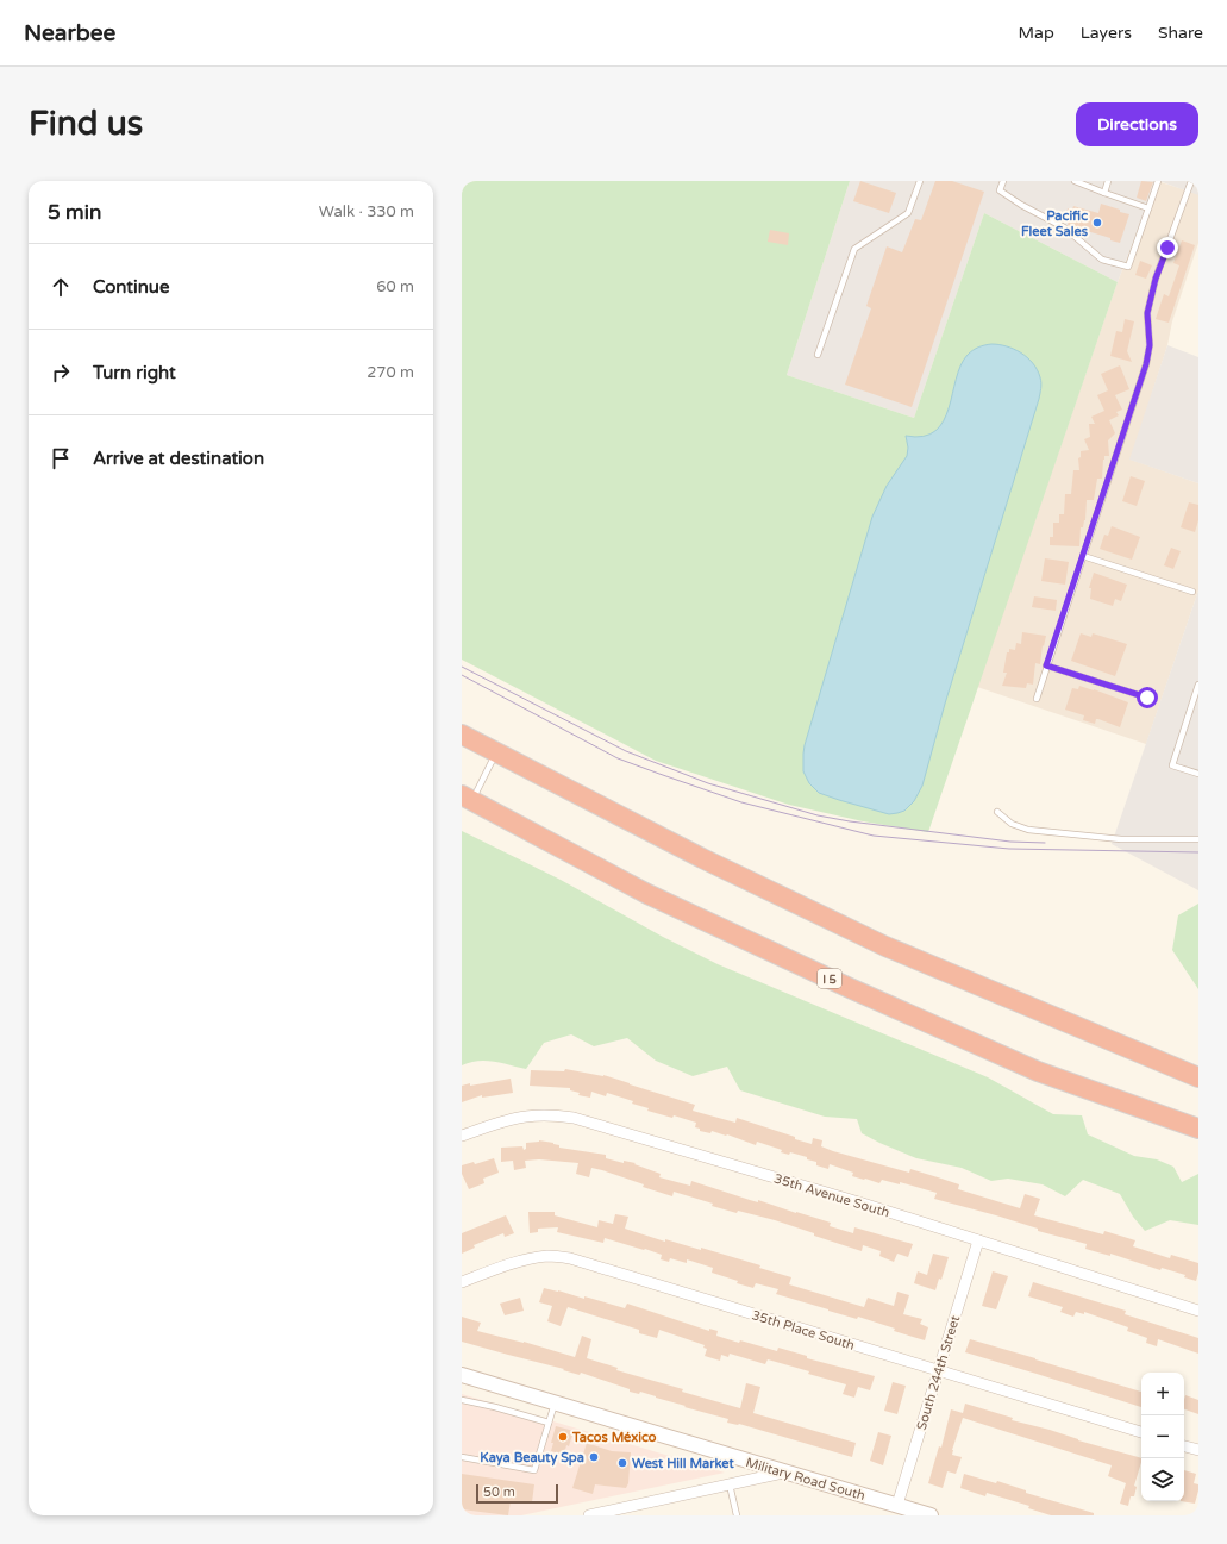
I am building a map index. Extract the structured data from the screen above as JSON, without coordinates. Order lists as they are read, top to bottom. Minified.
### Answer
{"streets":{"highway":["I 5"],"main road":["Military Road South"],"street":["35th Avenue South","35th Place South","South 244th Street"]},"crossings":[["35th Avenue South","South 244th Street"],["35th Place South","South 244th Street"],["South 244th Street","Military Road South"]],"places":["Pacific Fleet Sales","Tacos México","Kaya Beauty Spa","West Hill Market"],"scale_bar":"50 m","page":{"header":"Nearbee","nav":["Map","Layers","Share"],"buttons":"Directions","title":"Find us","heading":["5 min","Walk · 330 m"],"list":[["Continue","60 m"],["Turn right","270 m"],"Arrive at destination"],"map_buttons":["+","−"],"scale":"50 m"}}
